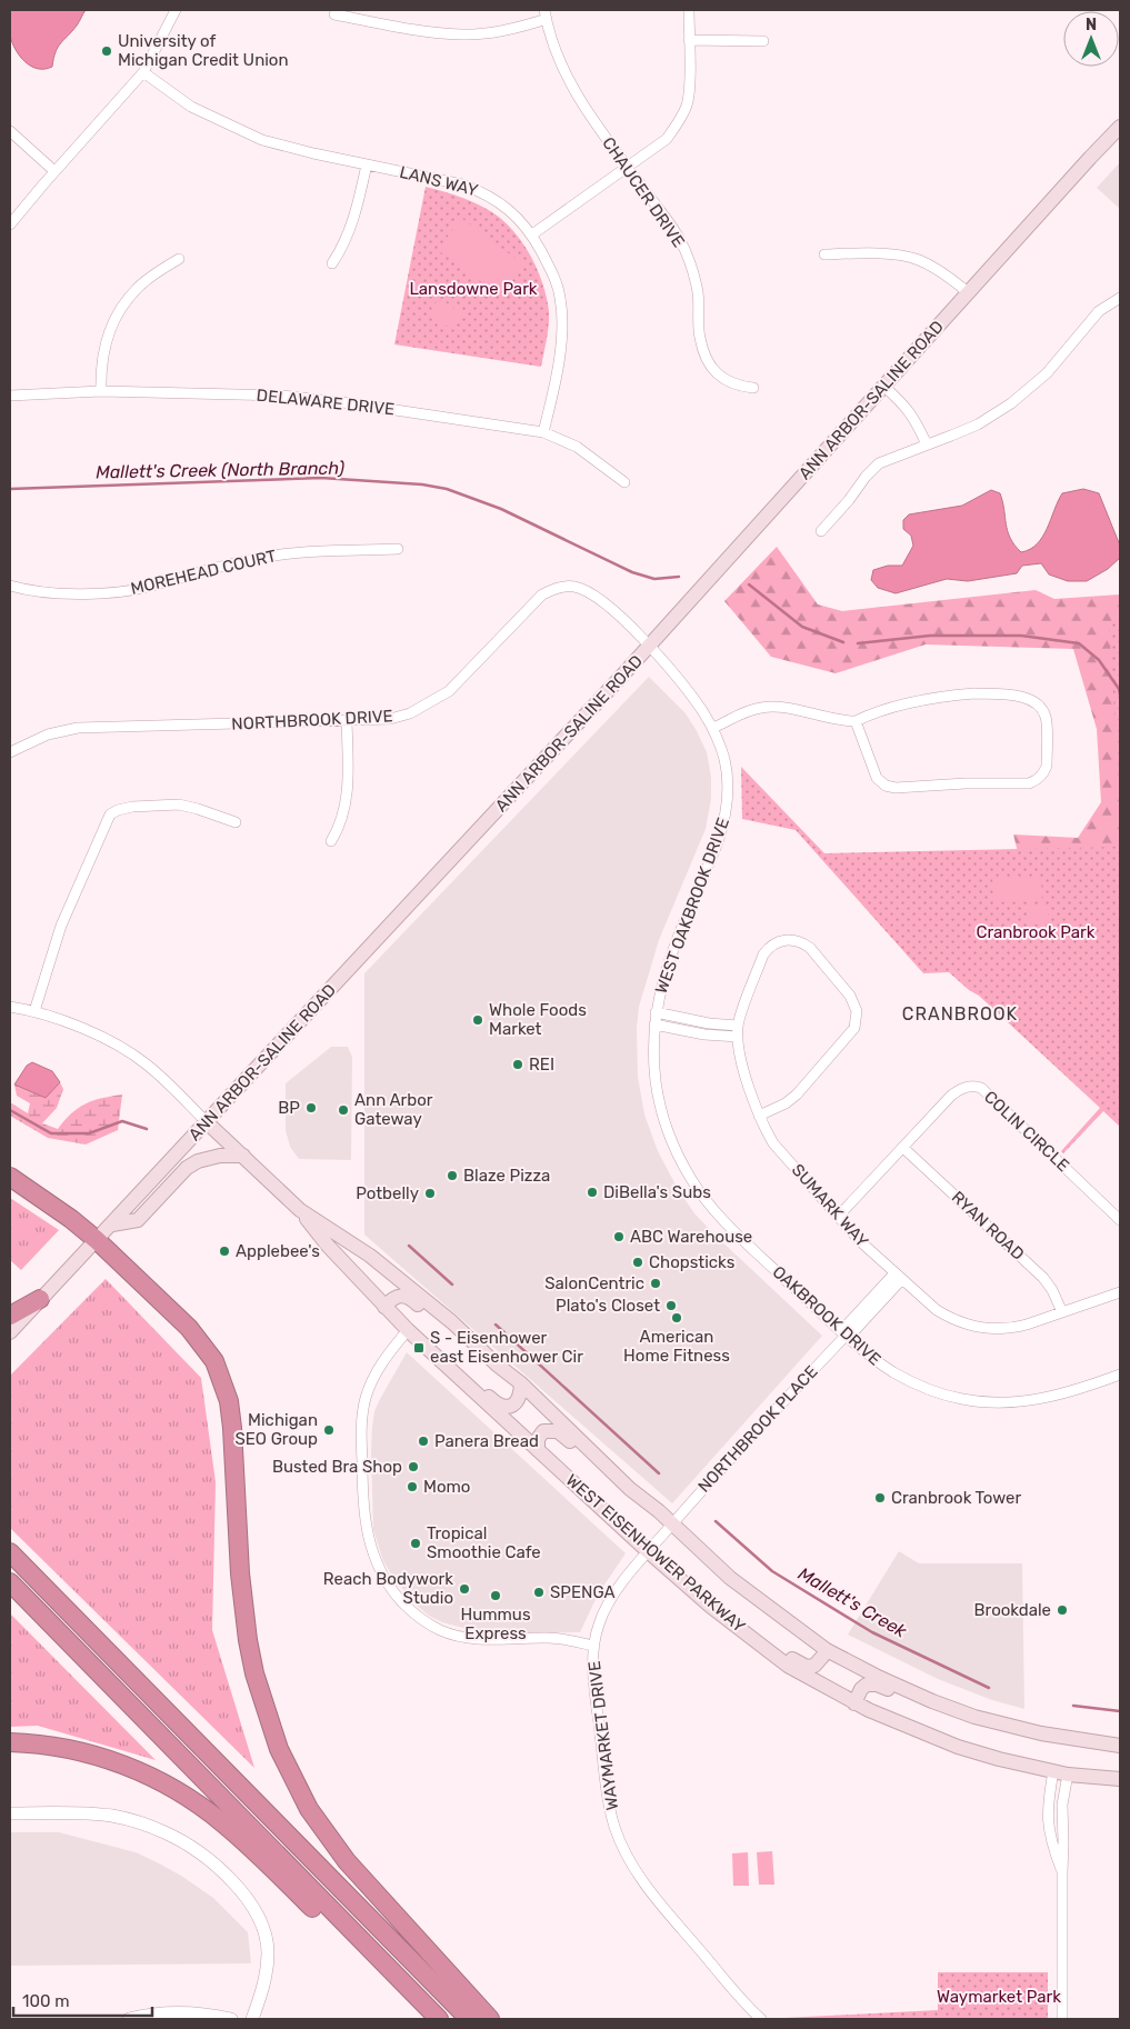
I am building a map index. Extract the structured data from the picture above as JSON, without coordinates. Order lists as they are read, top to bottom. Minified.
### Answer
{"streets":{"main road":["ANN ARBOR-SALINE ROAD","WEST EISENHOWER PARKWAY"],"street":["LANS WAY","CHAUCER DRIVE","DELAWARE DRIVE","MOREHEAD COURT","NORTHBROOK DRIVE","WEST OAKBROOK DRIVE","COLIN CIRCLE","SUMARK WAY","RYAN ROAD","OAKBROOK DRIVE","NORTHBROOK PLACE","WAYMARKET DRIVE"]},"crossings":[["LANS WAY","DELAWARE DRIVE"],["ANN ARBOR-SALINE ROAD","NORTHBROOK DRIVE"],["ANN ARBOR-SALINE ROAD","WEST OAKBROOK DRIVE"],["ANN ARBOR-SALINE ROAD","WEST EISENHOWER PARKWAY"],["NORTHBROOK DRIVE","WEST OAKBROOK DRIVE"],["WEST OAKBROOK DRIVE","OAKBROOK DRIVE"],["COLIN CIRCLE","SUMARK WAY"],["COLIN CIRCLE","RYAN ROAD"],["SUMARK WAY","RYAN ROAD"],["SUMARK WAY","NORTHBROOK PLACE"],["OAKBROOK DRIVE","NORTHBROOK PLACE"],["NORTHBROOK PLACE","WEST EISENHOWER PARKWAY"],["NORTHBROOK PLACE","WAYMARKET DRIVE"],["WEST EISENHOWER PARKWAY","WAYMARKET DRIVE"]],"districts":["CRANBROOK"],"water":["Mallett's Creek (North Branch)","Mallett's Creek"],"parks":["Lansdowne Park","Cranbrook Park","Waymarket Park"],"places":{"other":["University of Michigan Credit Union","Whole Foods Market","REI","BP","Ann Arbor Gateway","Blaze Pizza","DiBella's Subs","Potbelly","ABC Warehouse","Applebee's","Chopsticks","SalonCentric","Plato's Closet","American Home Fitness","Michigan SEO Group","Panera Bread","Busted Bra Shop","Momo","Cranbrook Tower","Tropical Smoothie Cafe","Reach Bodywork Studio","SPENGA","Hummus Express","Brookdale"],"transit":["S - Eisenhower east Eisenhower Cir"]},"scale_bar":"100 m","north":"top"}
